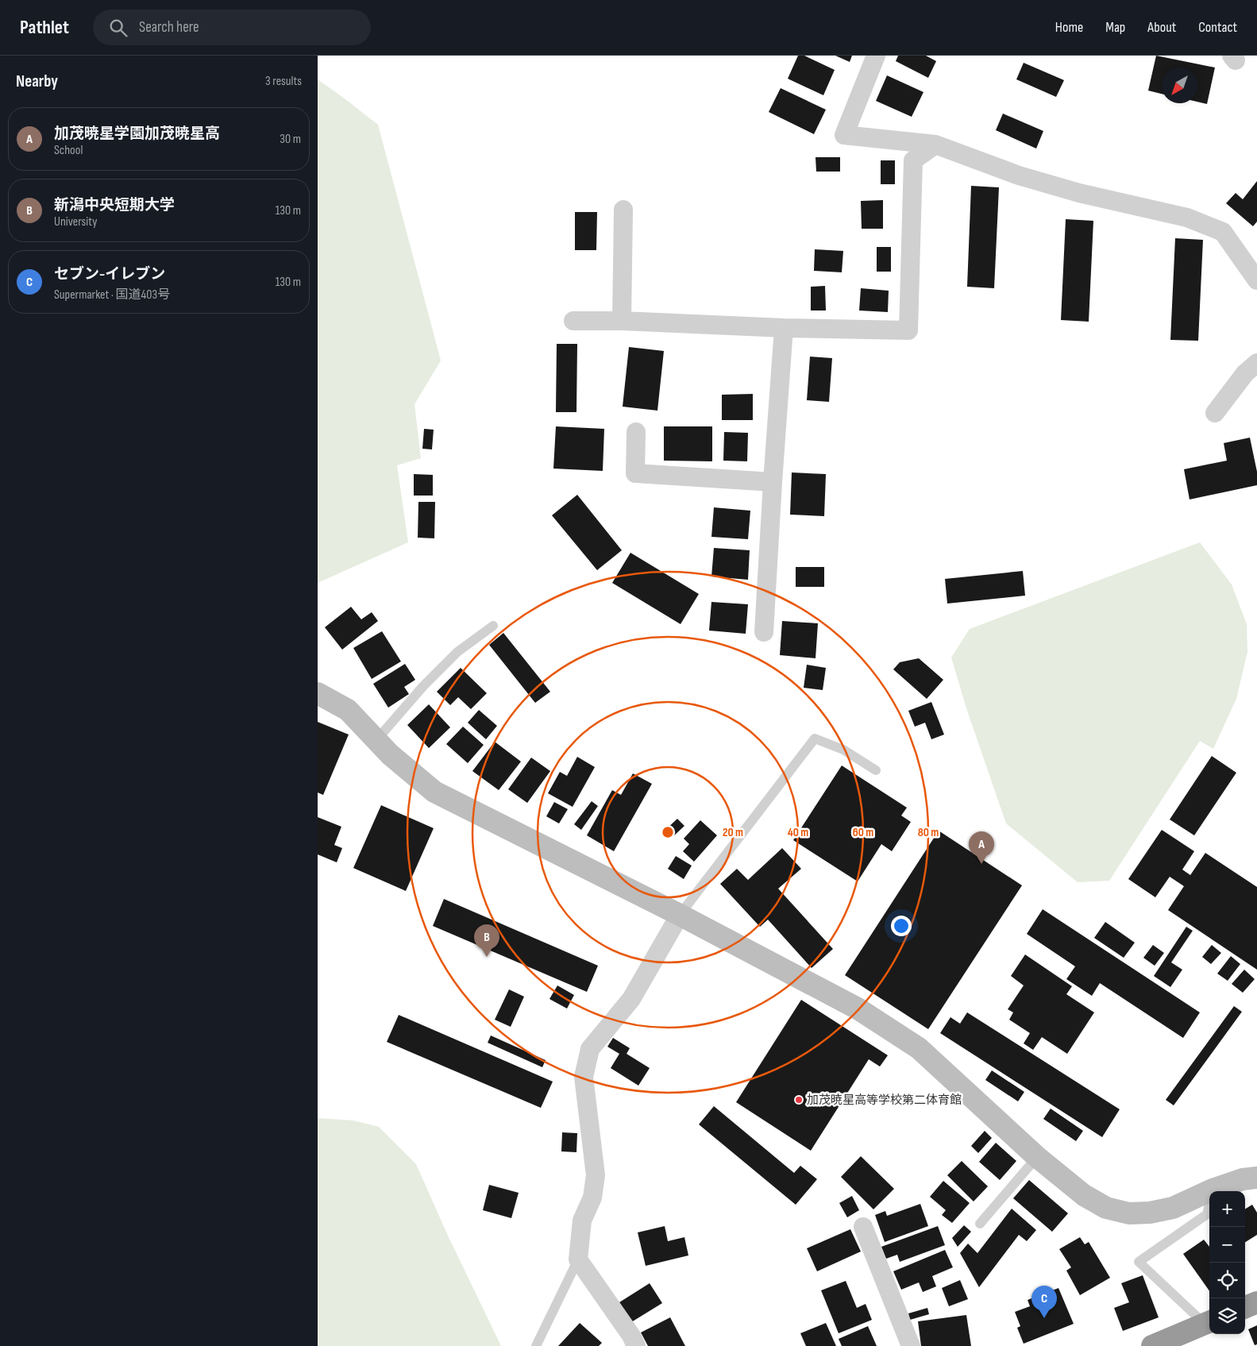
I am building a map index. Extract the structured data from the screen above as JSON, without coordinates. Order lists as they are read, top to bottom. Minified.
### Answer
{"places":["加茂暁星高等学校第二体育館"],"north":"bottom left","page":{"header":"Pathlet","search":"Search here","nav":["Home","Map","About","Contact"],"heading":["Nearby","3 results"],"list":[{"mark":"A","name":"加茂暁星学園加茂暁星高","note":"School","value":"30 m"},{"mark":"B","name":"新潟中央短期大学","note":"University","value":"130 m"},{"mark":"C","name":"セブン-イレブン","note":"Supermarket · 国道403号","value":"130 m"}],"pins":["A","B","C"],"map_buttons":["+","−"]},"rings":["20 m","40 m","60 m","80 m"]}
